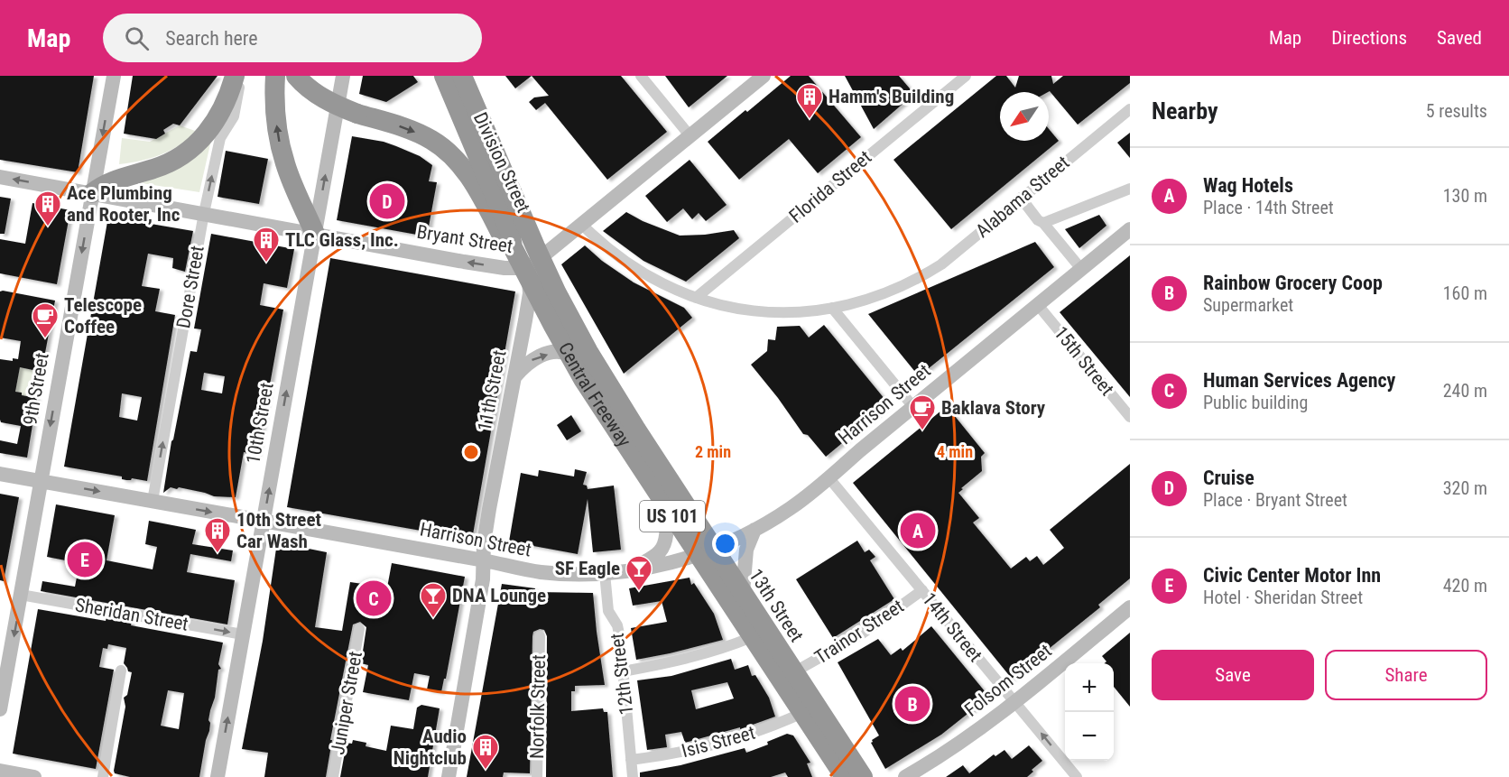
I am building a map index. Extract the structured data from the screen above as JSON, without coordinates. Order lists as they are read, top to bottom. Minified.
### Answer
{"streets":{"highway":["Central Freeway","US 101"],"main road":["Division Street","Bryant Street","9th Street","11th Street","Harrison Street","10th Street","13th Street","Folsom Street"],"street":["Florida Street","Alabama Street","Dore Street","15th Street","Sheridan Street","14th Street","Trainor Street","12th Street","Juniper Street","Norfolk Street","Isis Street"]},"crossings":[["Division Street","Bryant Street"],["Division Street","11th Street"],["Division Street","13th Street"],["Florida Street","Alabama Street"],["Bryant Street","Dore Street"],["Bryant Street","9th Street"],["Bryant Street","11th Street"],["Bryant Street","10th Street"],["Bryant Street","13th Street"],["Dore Street","Harrison Street"],["15th Street","Harrison Street"],["9th Street","Harrison Street"],["9th Street","Sheridan Street"],["11th Street","Harrison Street"],["11th Street","13th Street"],["Central Freeway","13th Street"],["Harrison Street","10th Street"],["Harrison Street","13th Street"],["Harrison Street","14th Street"],["Harrison Street","12th Street"],["10th Street","Sheridan Street"],["13th Street","Trainor Street"],["13th Street","Isis Street"],["14th Street","Trainor Street"],["14th Street","Folsom Street"],["12th Street","Isis Street"]],"one_way":["Bryant Street","Dore Street","9th Street","10th Street","Sheridan Street"],"places":{"building":["Hamm's Building","Ace Plumbing and Rooter, Inc","TLC Glass, Inc.","10th Street Car Wash","Audio Nightclub"],"cafe":["Telescope Coffee","Baklava Story"],"bar":["SF Eagle","DNA Lounge"]},"north":"bottom left","page":{"header":"Map","search":"Search here","nav":["Map","Directions","Saved"],"heading":["Nearby","5 results"],"list":[{"mark":"A","name":"Wag Hotels","note":"Place · 14th Street","value":"130 m"},{"mark":"B","name":"Rainbow Grocery Coop","note":"Supermarket","value":"160 m"},{"mark":"C","name":"Human Services Agency","note":"Public building","value":"240 m"},{"mark":"D","name":"Cruise","note":"Place · Bryant Street","value":"320 m"},{"mark":"E","name":"Civic Center Motor Inn","note":"Hotel · Sheridan Street","value":"420 m"}],"pins":["D","A","E","C","B"],"buttons":["Save","Share"],"map_buttons":["+","−"]},"rings":["2 min","4 min"]}
